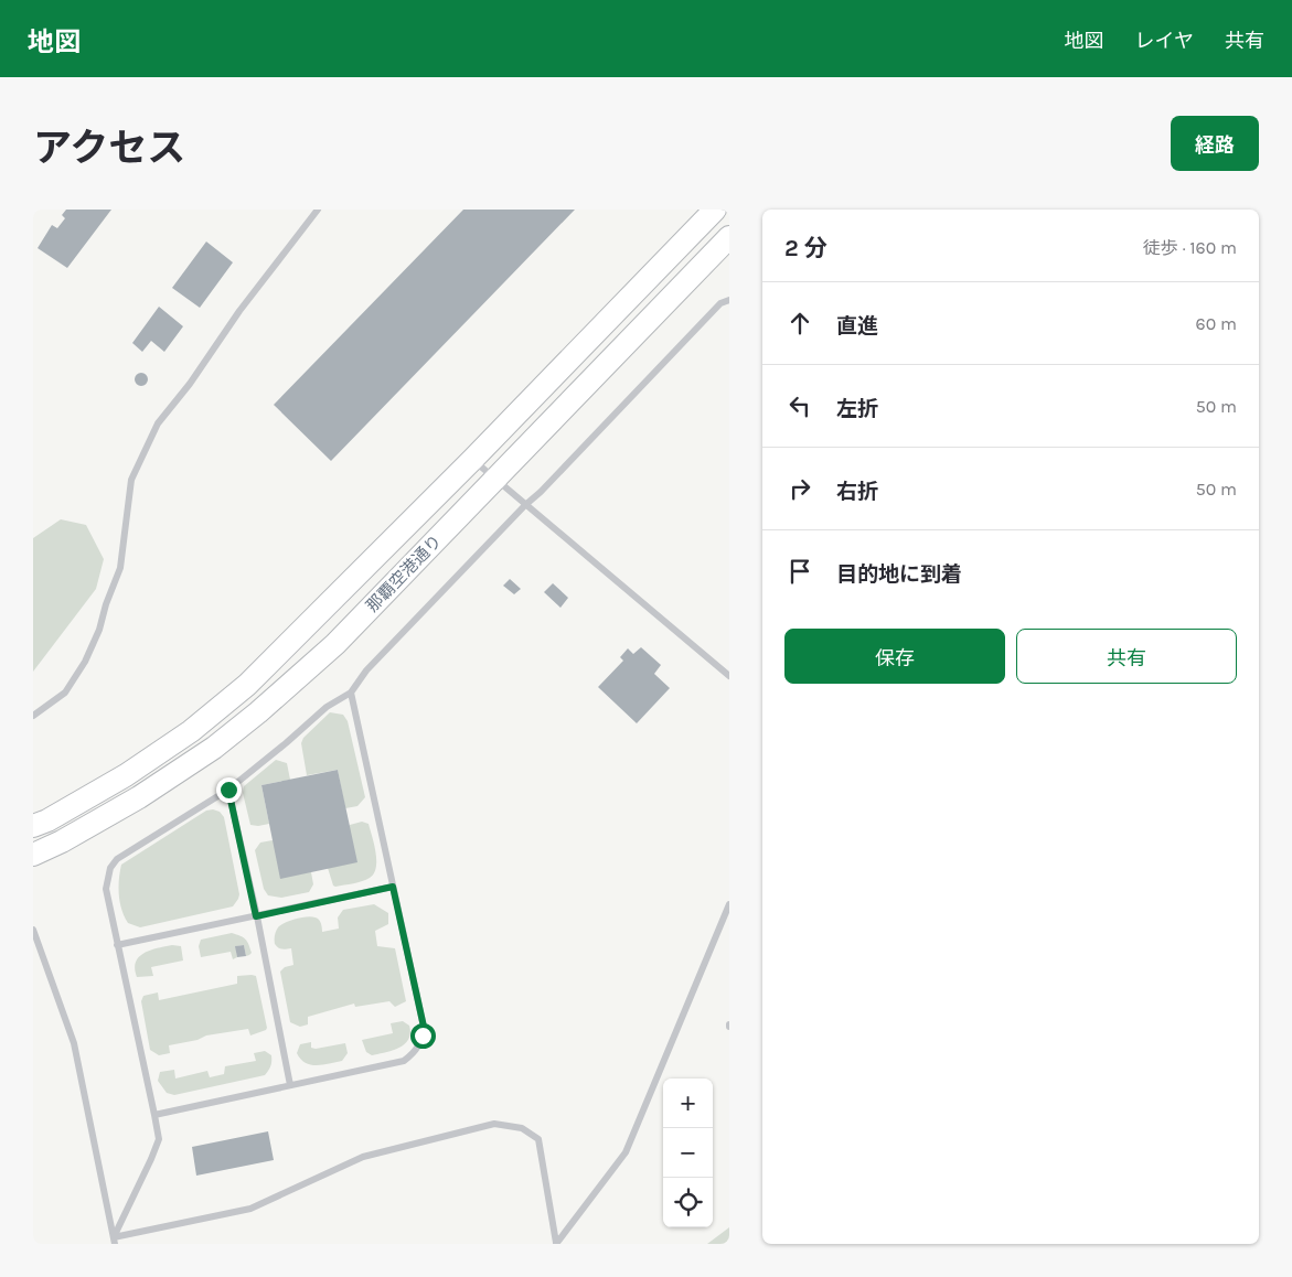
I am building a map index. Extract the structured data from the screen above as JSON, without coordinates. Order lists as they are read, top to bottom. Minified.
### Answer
{"streets":{"highway":["那覇空港通り"]},"page":{"header":"地図","nav":["地図","レイヤ","共有"],"title":"アクセス","buttons":["経路",["保存","共有"]],"heading":["2 分","徒歩 · 160 m"],"list":[["直進","60 m"],["左折","50 m"],["右折","50 m"],"目的地に到着"],"map_buttons":["+","−"]}}
